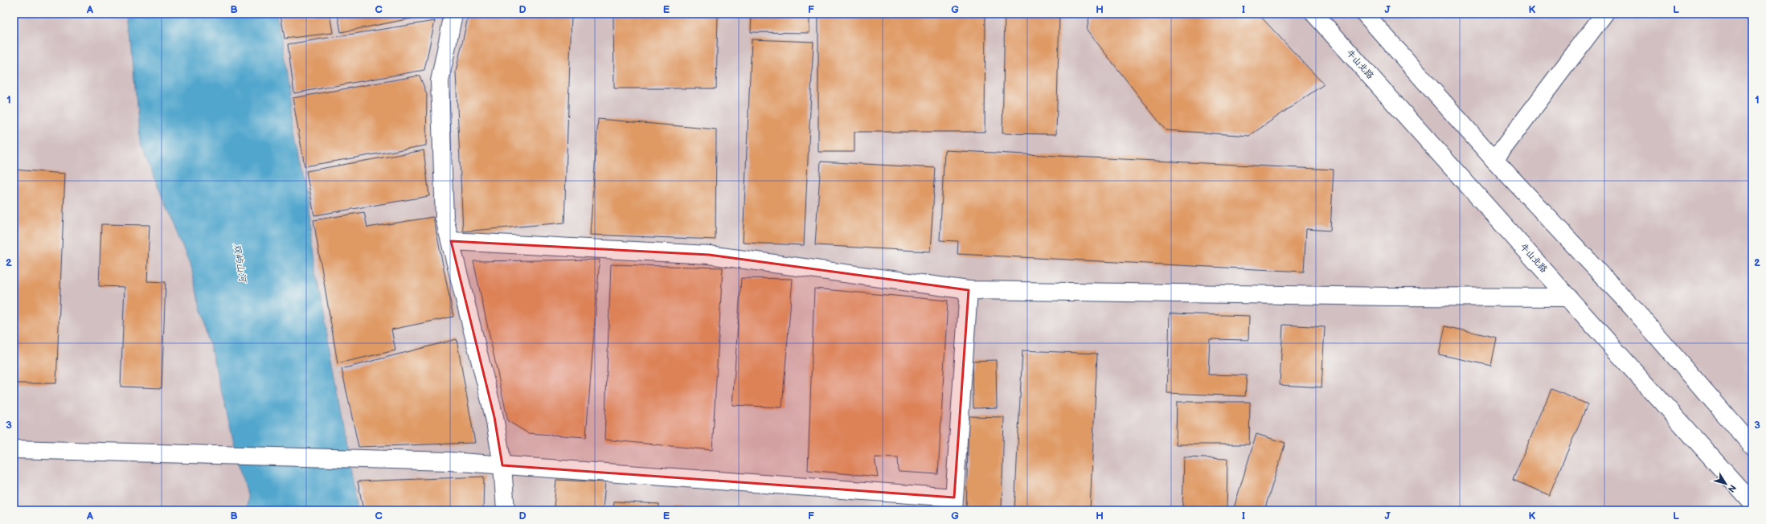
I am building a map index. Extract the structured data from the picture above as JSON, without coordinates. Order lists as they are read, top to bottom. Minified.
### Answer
{"streets":{"street":["牛山北路"]},"water":["双屿山河"],"north":"bottom right","grid":{"columns":["A","B","C","D","E","F","G","H","I","J","K","L"],"rows":["1","2","3"]}}
